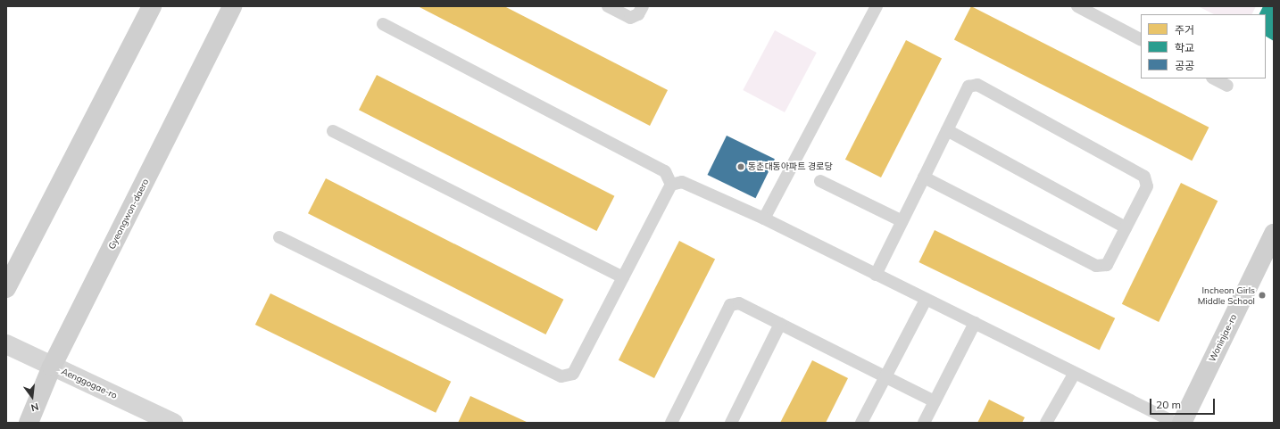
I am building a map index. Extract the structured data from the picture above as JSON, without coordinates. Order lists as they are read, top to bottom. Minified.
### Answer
{"streets":{"main road":["Gyeongwon-daero","Woninjae-ro"],"street":["Aenggogae-ro"]},"crossings":[["Gyeongwon-daero","Aenggogae-ro"]],"places":["동춘대동아파트 경로당","Incheon Girls Middle School"],"legend":["주거","학교","공공"],"scale_bar":"20 m","north":"bottom"}
